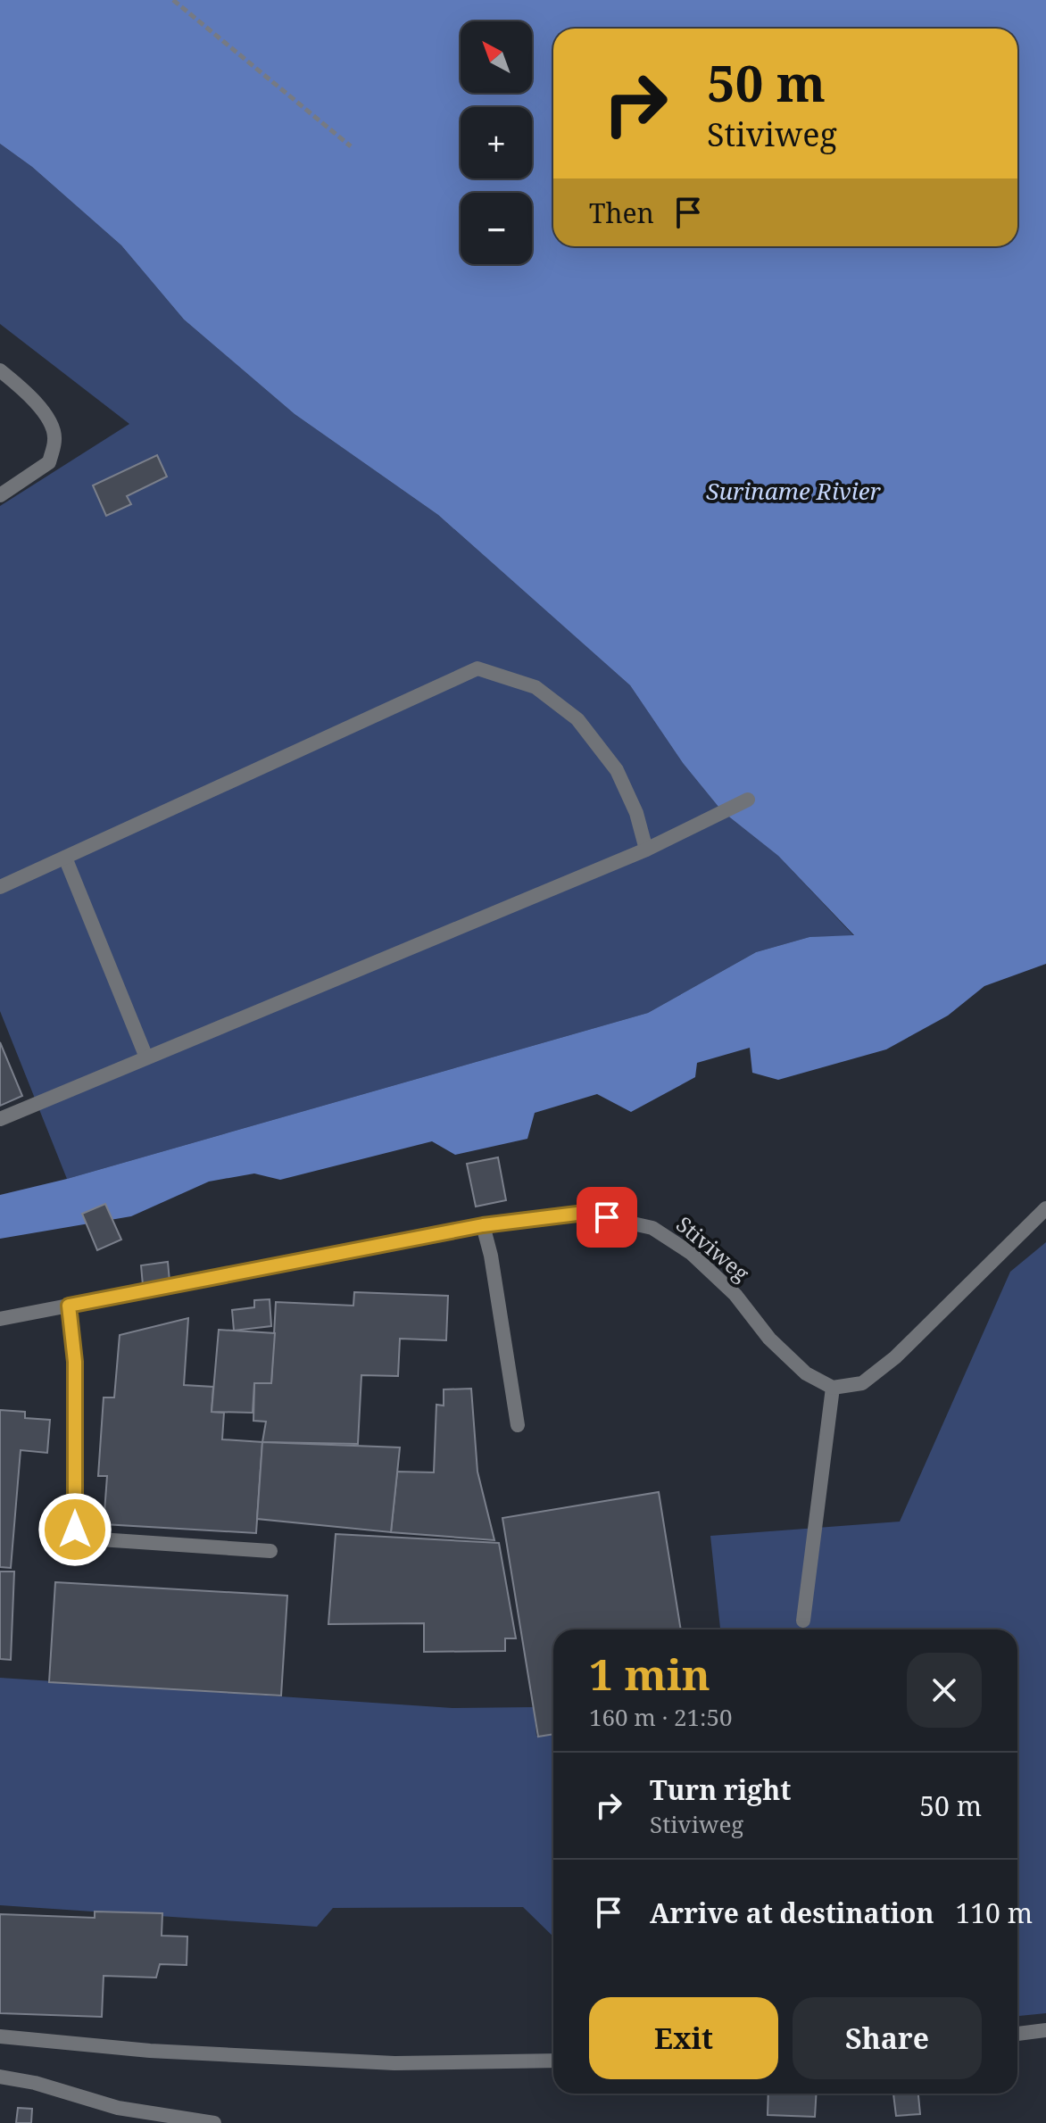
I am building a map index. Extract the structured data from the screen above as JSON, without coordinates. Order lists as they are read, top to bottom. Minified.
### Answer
{"streets":{"street":["Stiviweg"]},"water":["Suriname Rivier"],"north":"top left","page":{"map_buttons":["+","−"],"turn":["50 m","Stiviweg"],"then":"Then","heading":["1 min","160 m · 21:50"],"list":[{"name":"Turn right","note":"Stiviweg","value":"50 m"},{"name":"Arrive at destination","value":"110 m"}],"buttons":["Exit","Share"]}}
